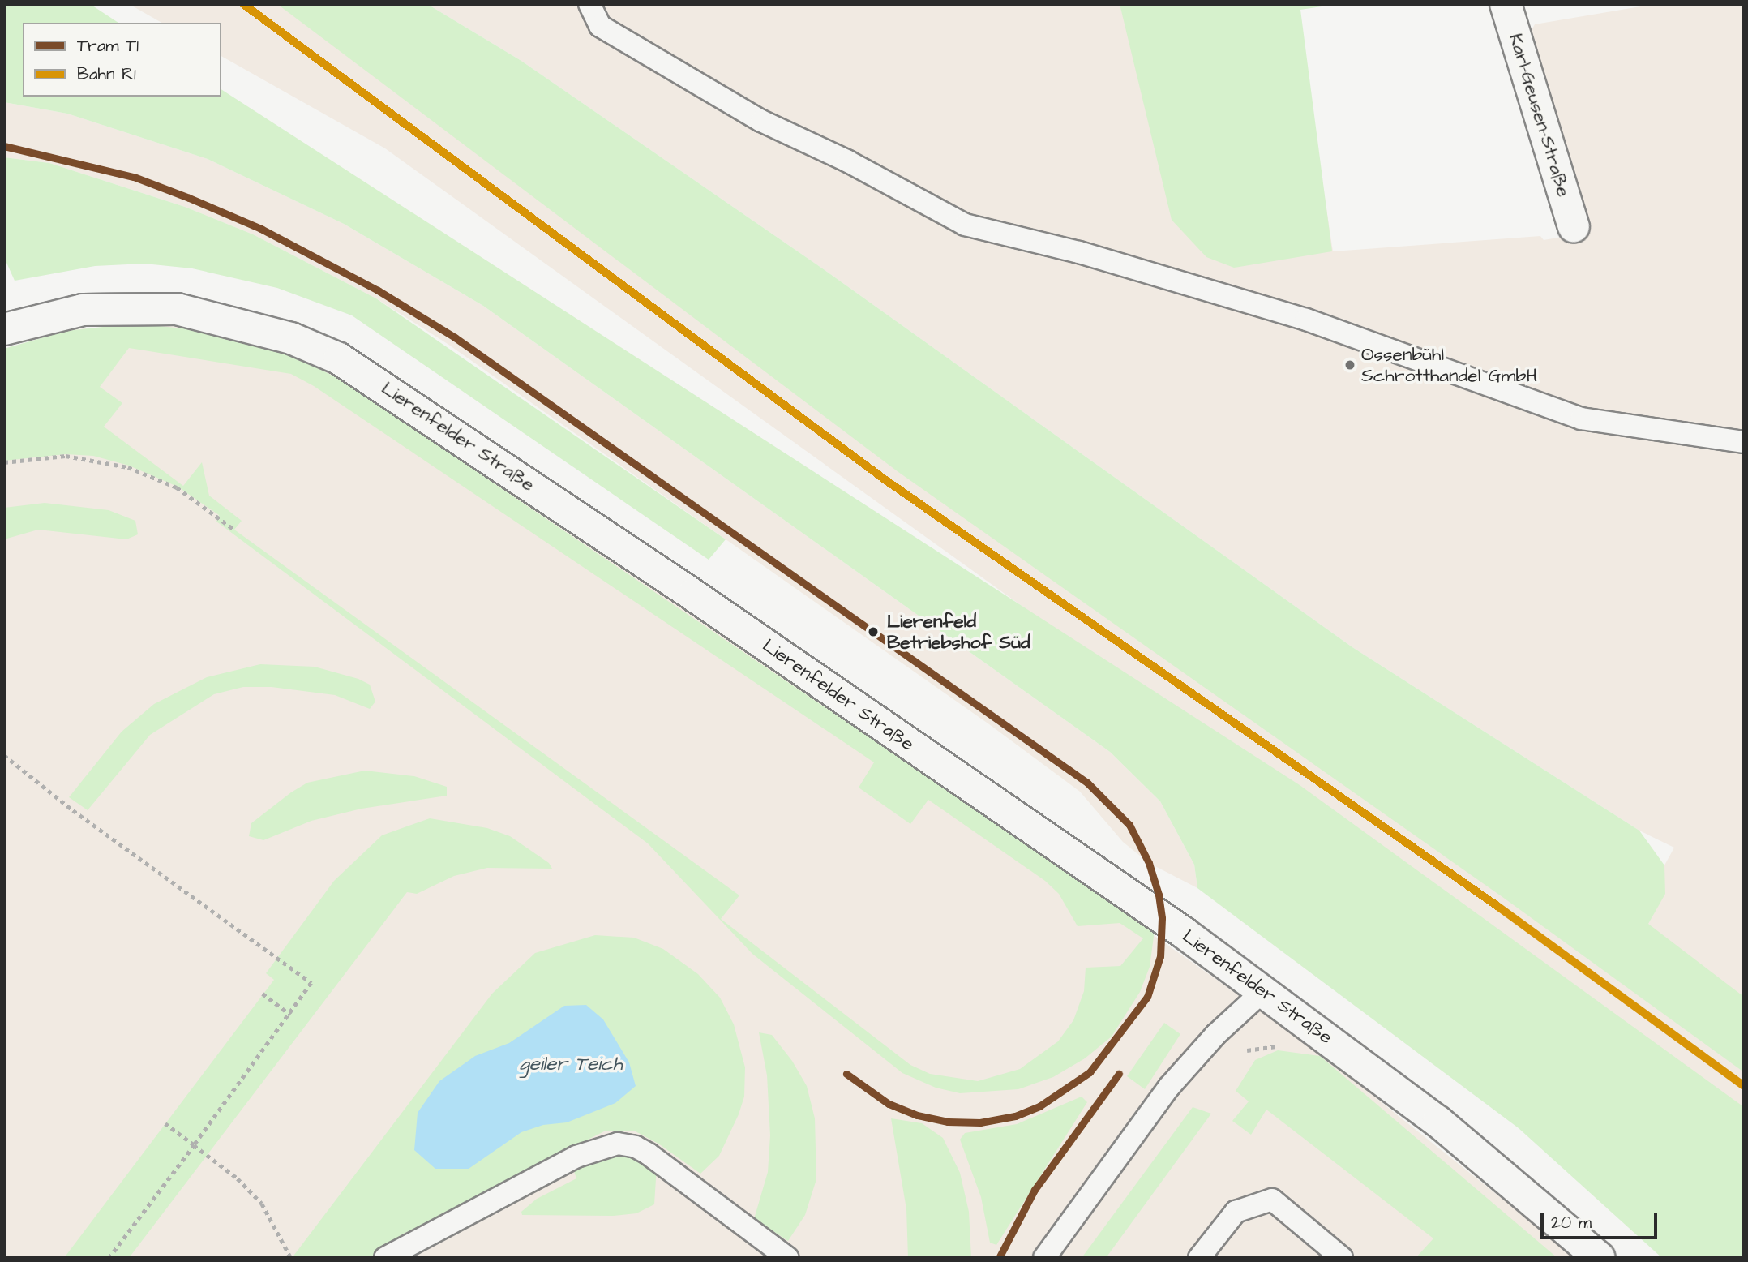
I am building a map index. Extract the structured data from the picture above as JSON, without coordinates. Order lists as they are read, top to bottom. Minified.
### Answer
{"streets":{"street":["Karl-Geusen-Straße","Lierenfelder Straße"]},"water":["geiler Teich"],"places":["Ossenbühl Schrotthandel GmbH","Lierenfeld Betriebshof Süd"],"lines":["rail line R1","tram line T1"],"legend":["Tram T1","Bahn R1"],"scale_bar":"20 m"}
